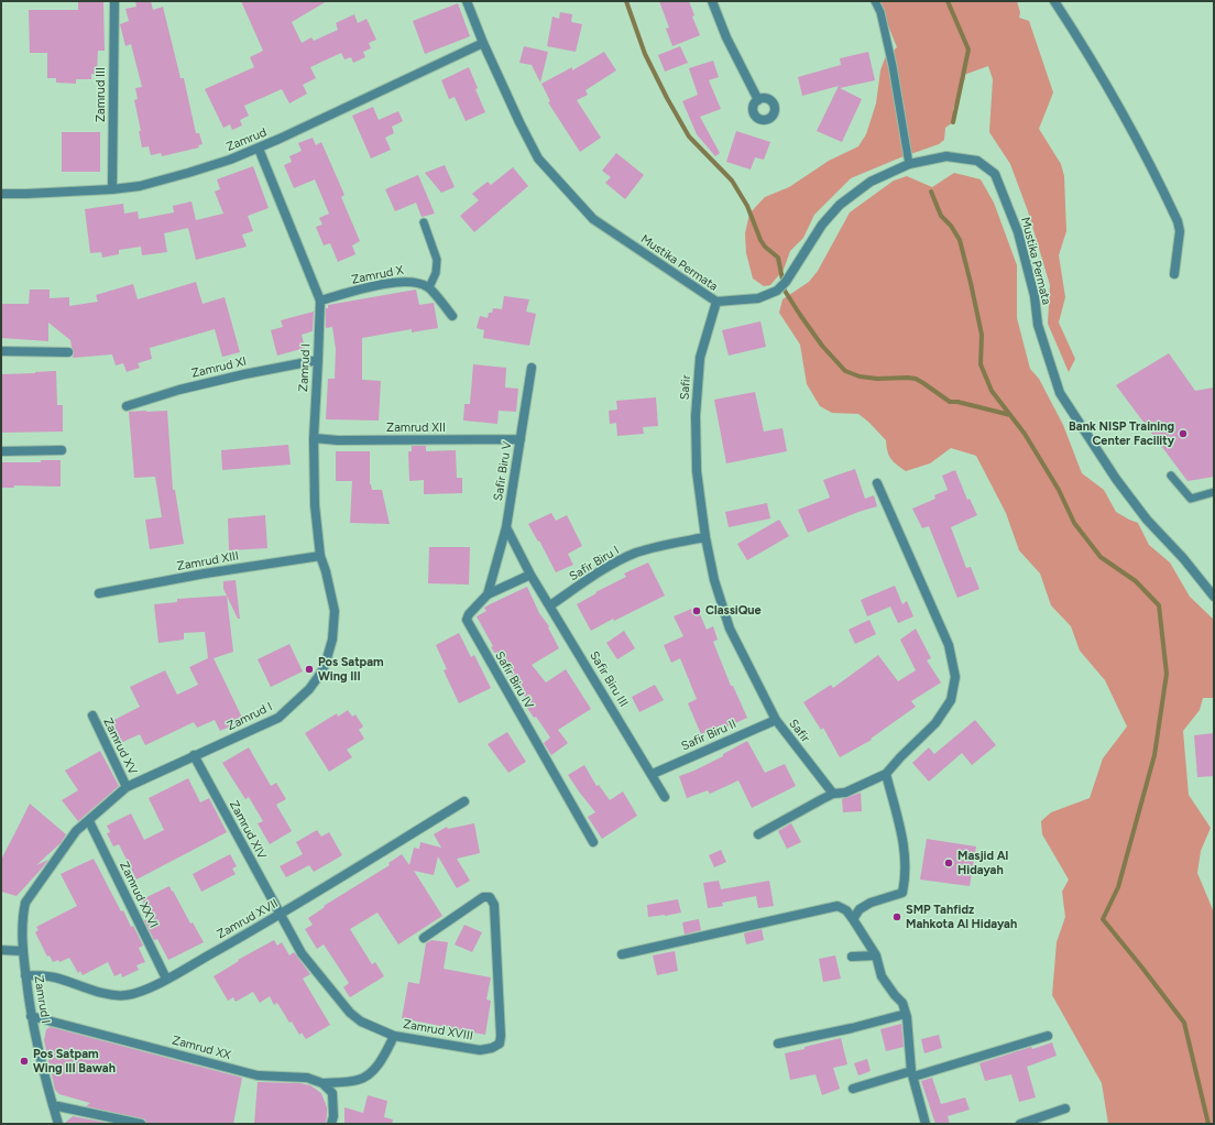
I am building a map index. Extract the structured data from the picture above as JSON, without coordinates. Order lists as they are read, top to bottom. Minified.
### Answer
{"streets":{"street":["Zamrud III","Zamrud","Mustika Permata","Zamrud X","Zamrud XI","Zamrud I","Safir","Zamrud XII","Safir Biru V","Zamrud XIII","Safir Biru I","Safir Biru III","Safir Biru IV","Safir Biru II","Zamrud XV","Zamrud XIV","Zamrud XXVI","Zamrud XVII","Zamrud XVIII","Zamrud XX"]},"crossings":[["Zamrud III","Zamrud"],["Zamrud","Mustika Permata"],["Zamrud","Zamrud I"],["Mustika Permata","Safir"],["Zamrud X","Zamrud I"],["Zamrud XI","Zamrud I"],["Zamrud I","Zamrud XII"],["Zamrud I","Zamrud XIII"],["Zamrud I","Zamrud XV"],["Zamrud I","Zamrud XIV"],["Zamrud I","Zamrud XXVI"],["Zamrud I","Zamrud XVII"],["Zamrud I","Zamrud XX"],["Safir","Safir Biru I"],["Safir","Safir Biru II"],["Zamrud XII","Safir Biru V"],["Safir Biru V","Safir Biru IV"],["Safir Biru I","Safir Biru III"],["Safir Biru III","Safir Biru II"],["Zamrud XIV","Zamrud XVII"],["Zamrud XIV","Zamrud XVIII"],["Zamrud XXVI","Zamrud XVII"],["Zamrud XVII","Zamrud XVIII"]],"places":["Bank NISP Training Center Facility","ClassiQue","Pos Satpam Wing III","Masjid Al Hidayah","SMP Tahfidz Mahkota Al Hidayah","Pos Satpam Wing III Bawah"]}
